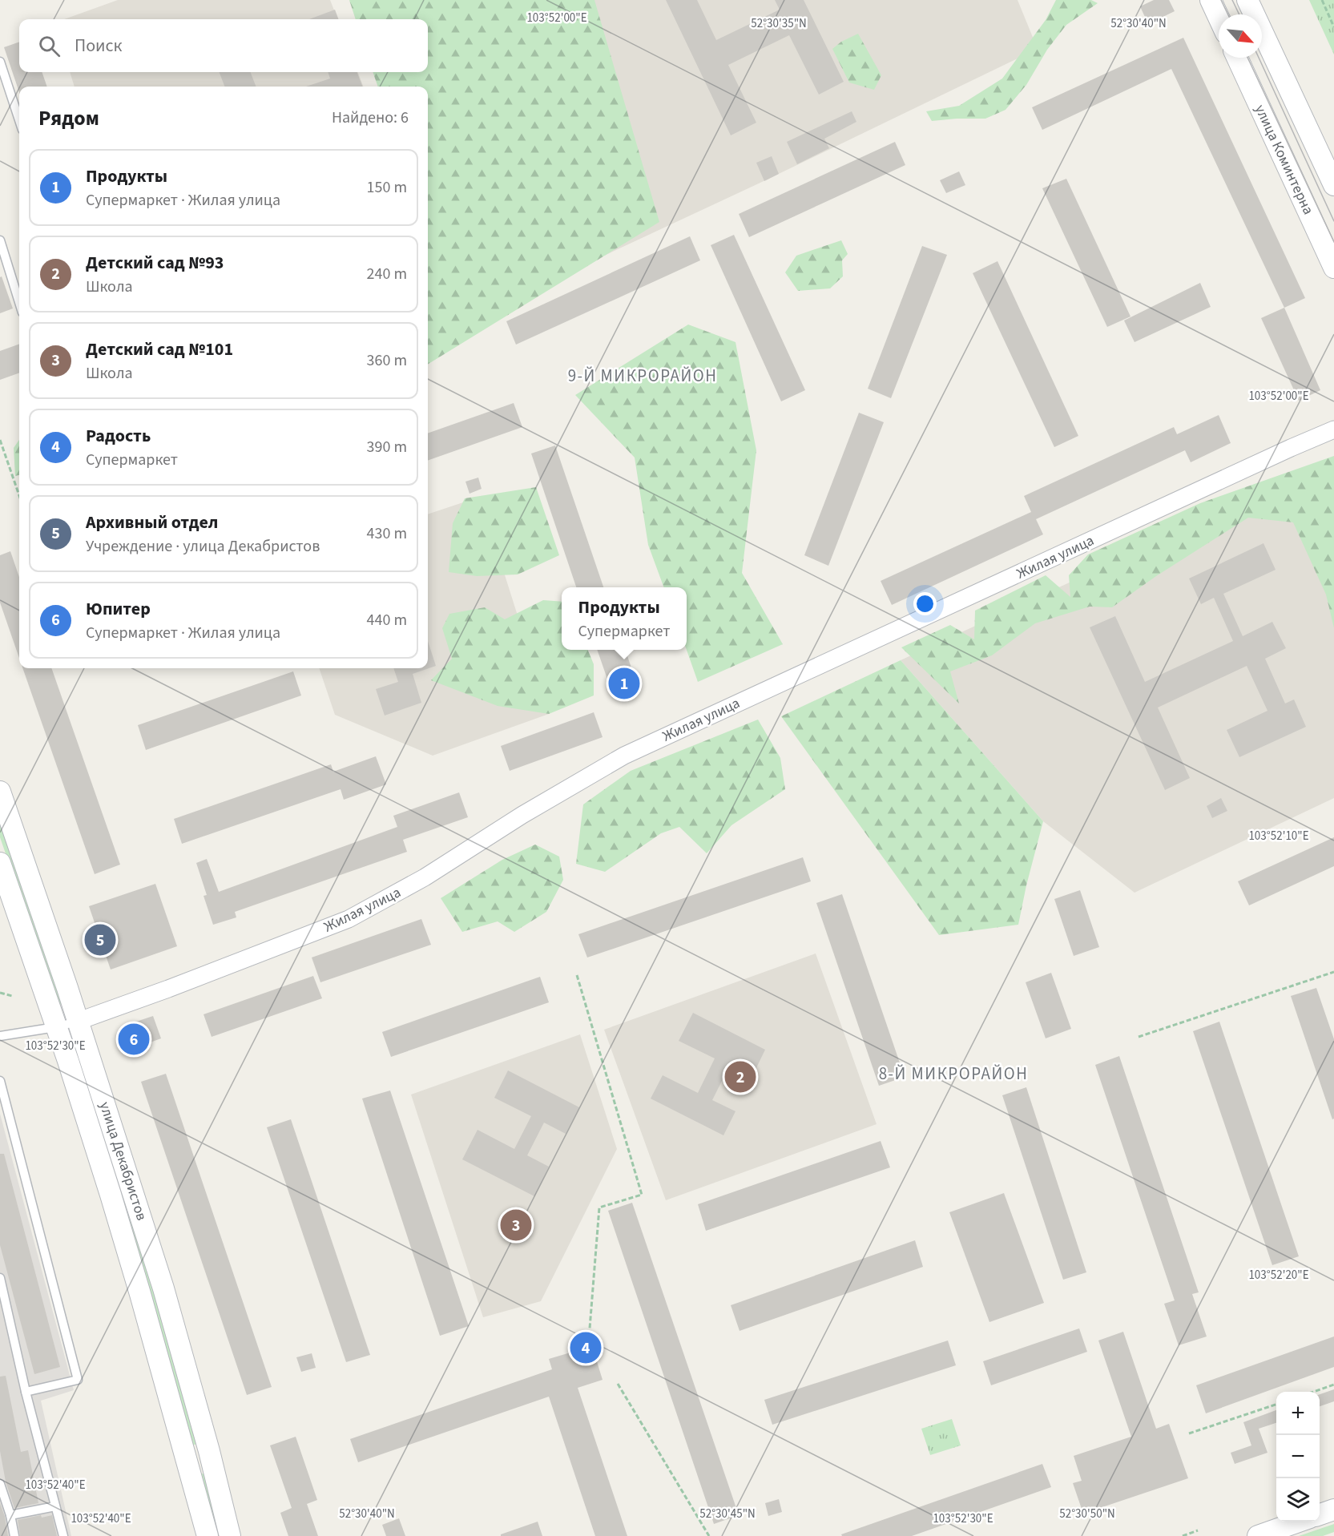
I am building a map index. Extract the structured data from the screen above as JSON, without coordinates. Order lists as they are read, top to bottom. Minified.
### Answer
{"streets":{"street":["улица Коминтерна","Жилая улица","улица Декабристов"]},"crossings":[["Жилая улица","улица Декабристов"]],"districts":["9-Й МИКРОРАЙОН","8-Й МИКРОРАЙОН"],"north":"bottom right","page":{"search":"Поиск","heading":["Рядом","Найдено: 6"],"list":[{"mark":"1","name":"Продукты","note":"Супермаркет · Жилая улица","value":"150 m"},{"mark":"2","name":"Детский сад №93","note":"Школа","value":"240 m"},{"mark":"3","name":"Детский сад №101","note":"Школа","value":"360 m"},{"mark":"4","name":"Радость","note":"Супермаркет","value":"390 m"},{"mark":"5","name":"Архивный отдел","note":"Учреждение · улица Декабристов","value":"430 m"},{"mark":"6","name":"Юпитер","note":"Супермаркет · Жилая улица","value":"440 m"}],"popup":["Продукты","Супермаркет"],"pins":["1","5","6","2","3","4"],"map_buttons":["+","−"]},"coordinates":["103°52'00\"E","52°30'35\"N","52°30'40\"N","103°52'10\"E","103°52'30\"E","103°52'20\"E","103°52'40\"E","52°30'45\"N","52°30'50\"N"]}
